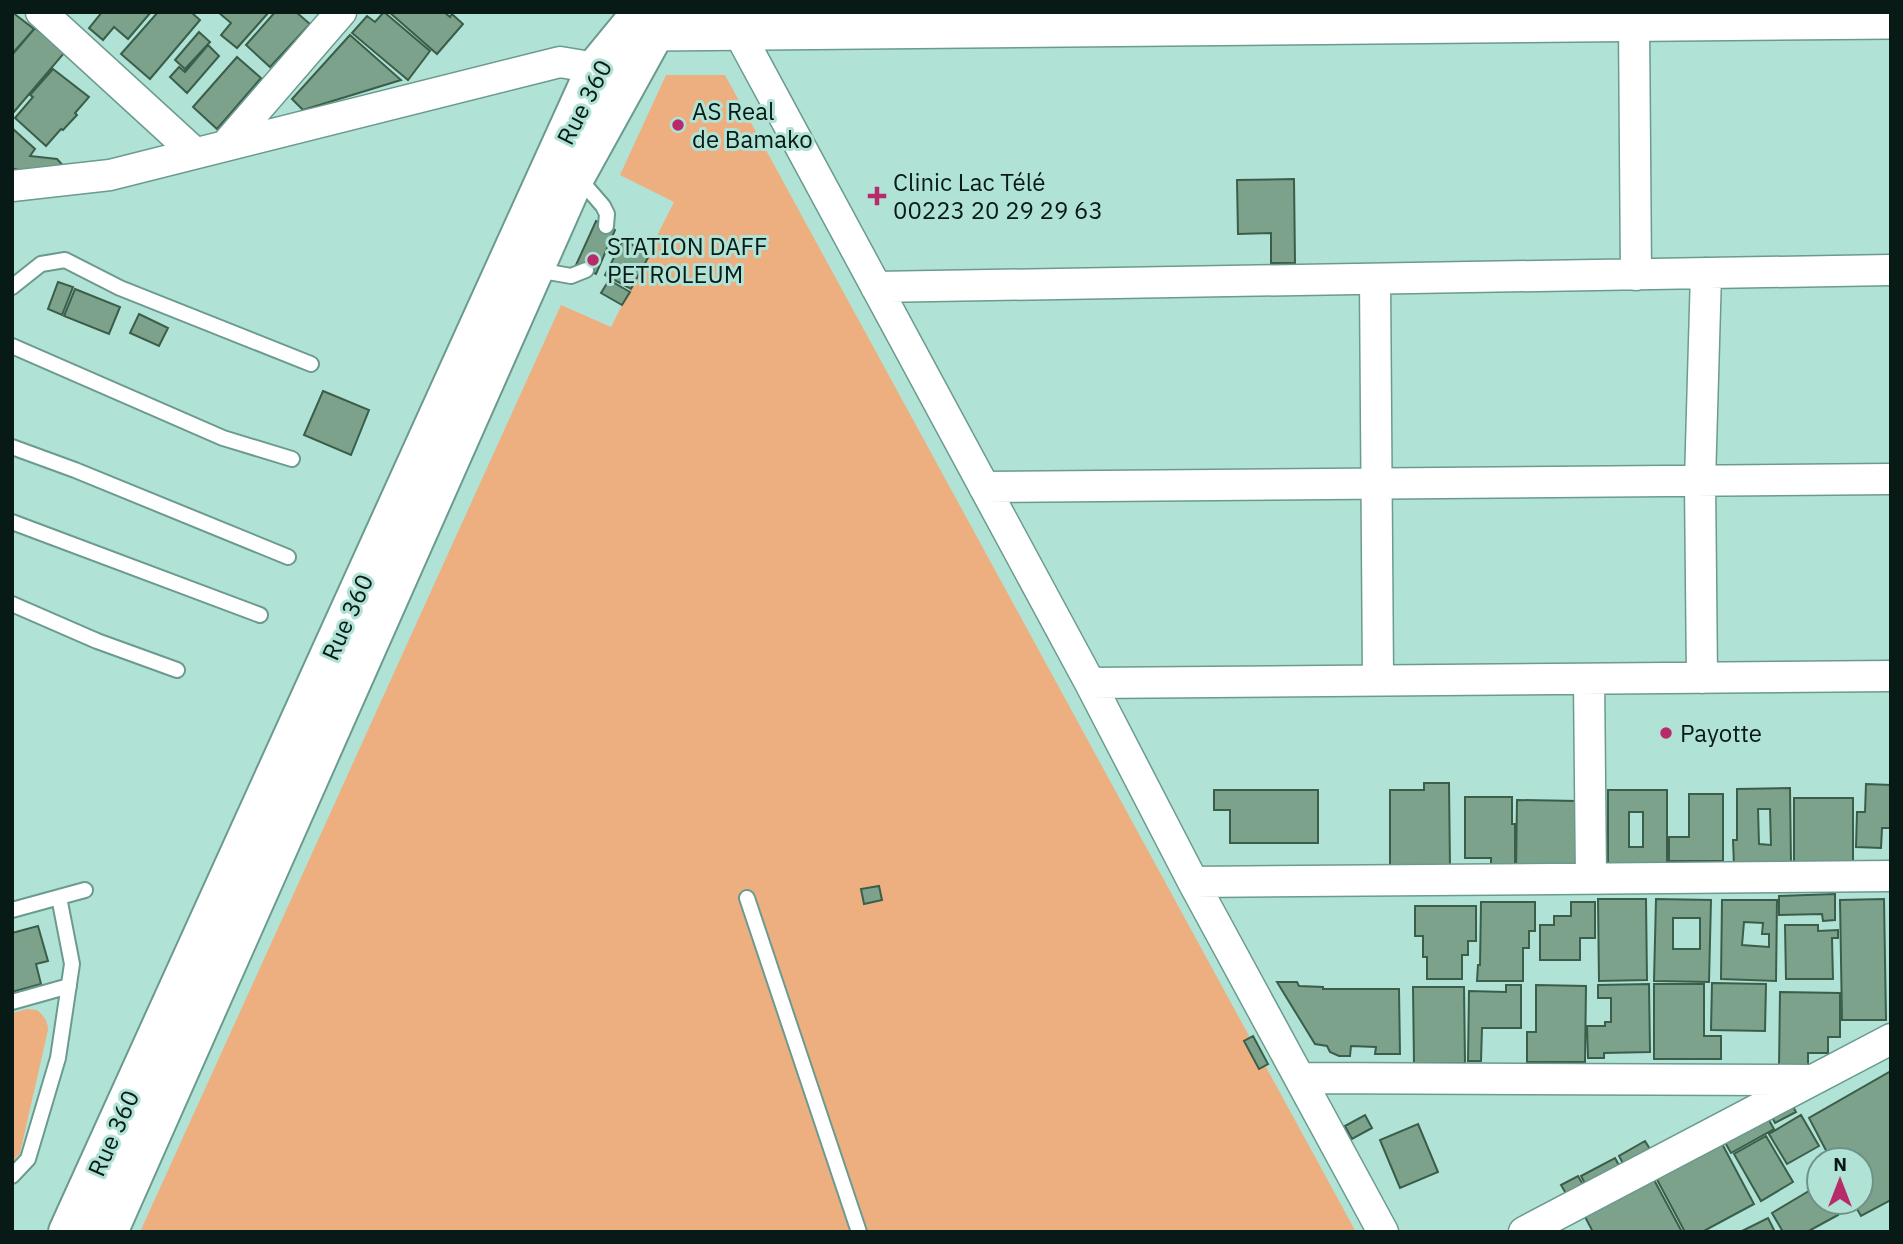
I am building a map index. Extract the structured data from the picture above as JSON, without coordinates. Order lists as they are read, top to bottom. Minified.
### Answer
{"streets":{"main road":["Rue 360"]},"places":{"other":["AS Real de Bamako","STATION DAFF PETROLEUM","Payotte"],"health":["Clinic Lac Télé 00223 20 29 29 63"]},"north":"top"}
